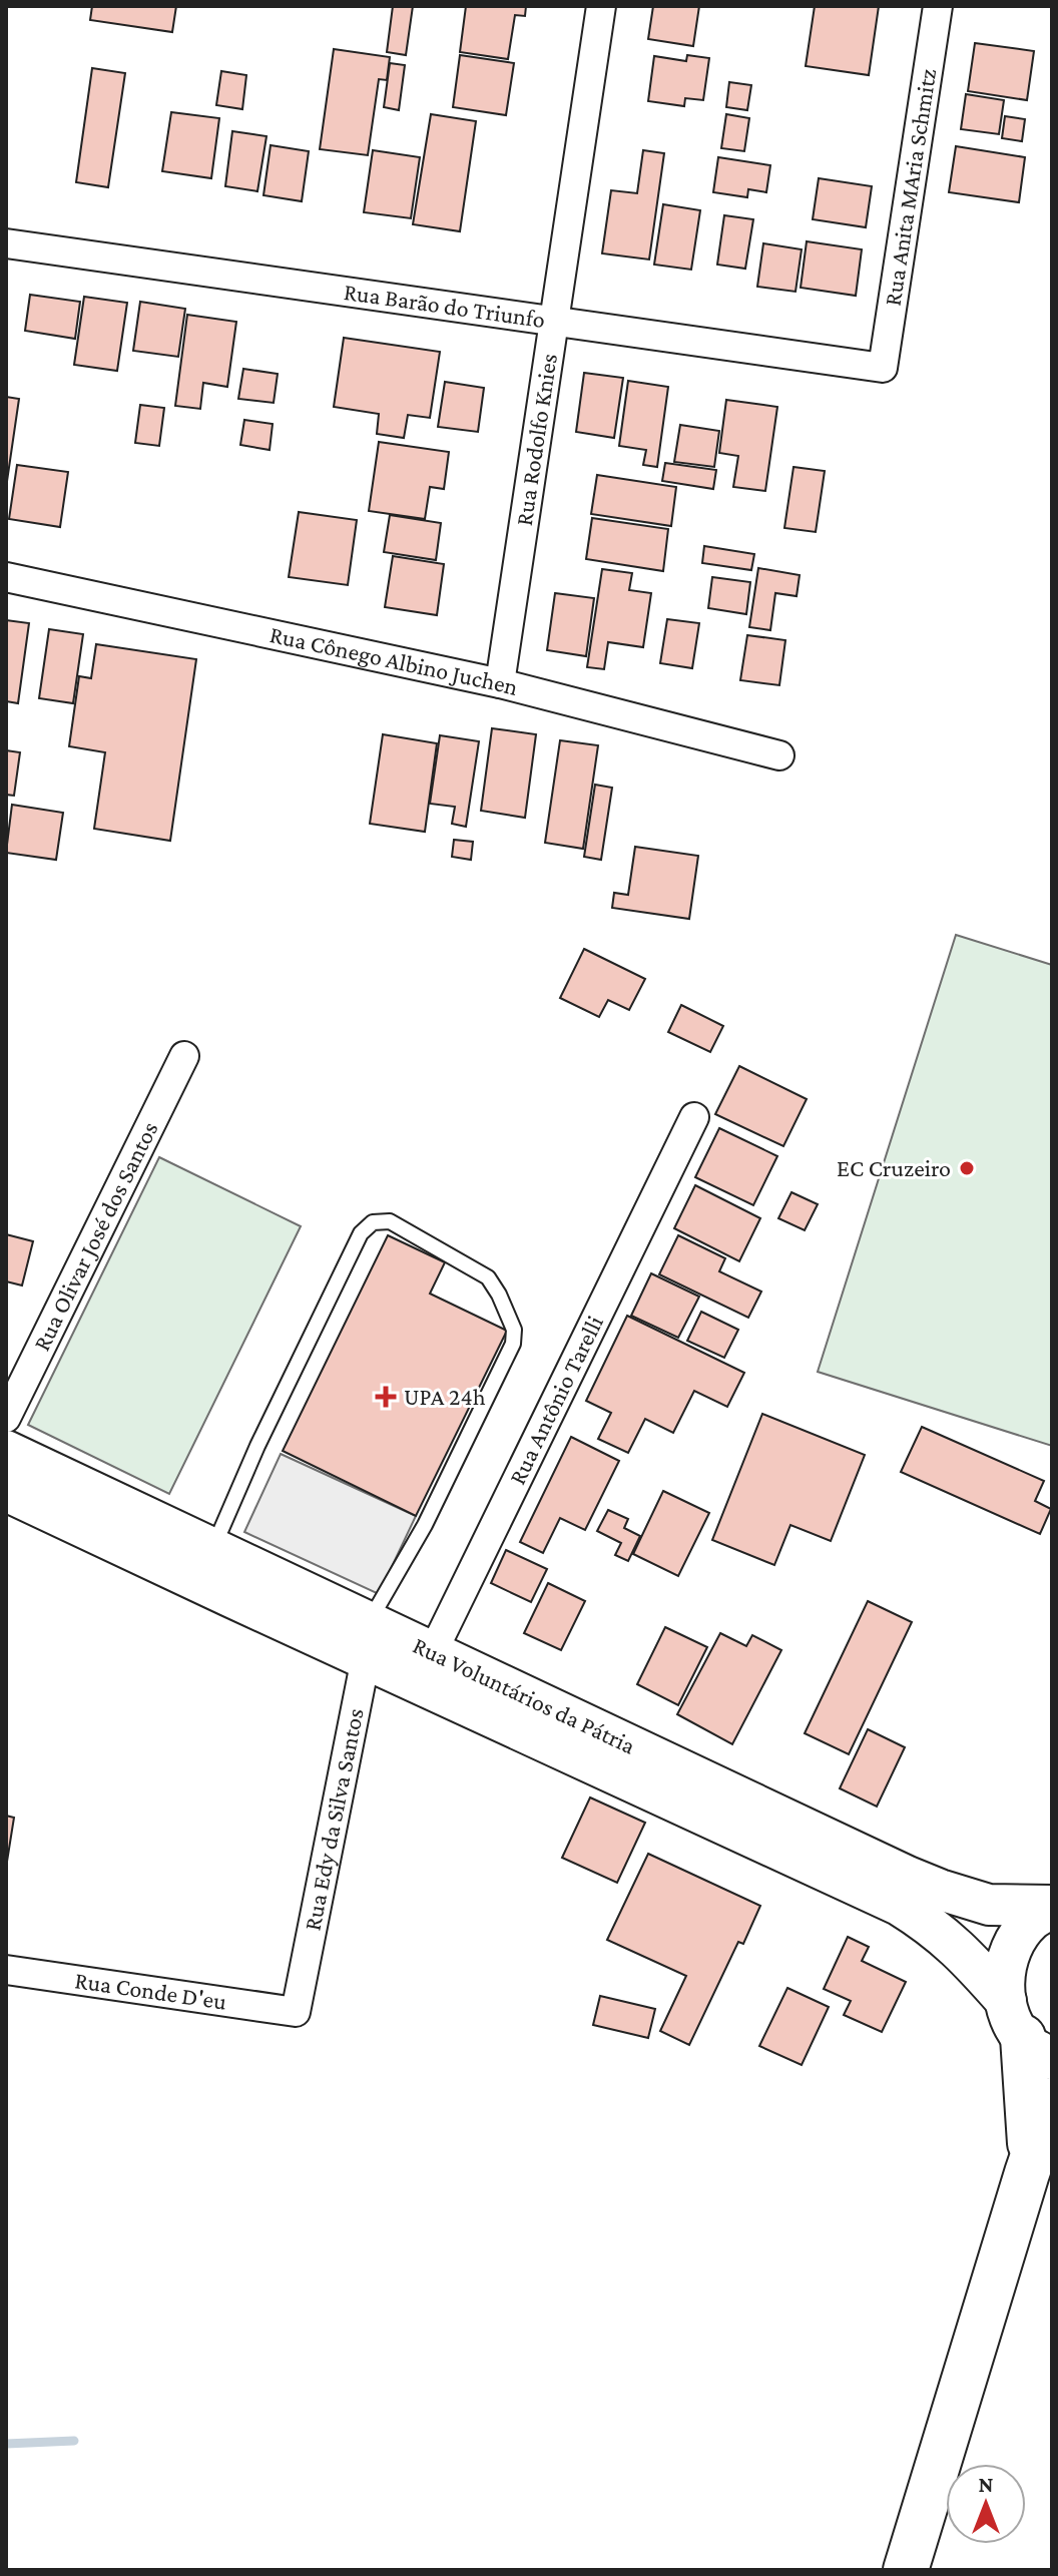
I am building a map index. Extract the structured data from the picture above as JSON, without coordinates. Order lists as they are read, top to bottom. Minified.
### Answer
{"streets":{"main road":["Rua Voluntários da Pátria"],"street":["Rua Anita MAria Schmitz","Rua Barão do Triunfo","Rua Rodolfo Knies","Rua Cônego Albino Juchen","Rua Olivar José dos Santos","Rua Antônio Tarelli","Rua Edy da Silva Santos","Rua Conde D'eu"]},"crossings":[["Rua Anita MAria Schmitz","Rua Barão do Triunfo"],["Rua Barão do Triunfo","Rua Rodolfo Knies"],["Rua Rodolfo Knies","Rua Cônego Albino Juchen"],["Rua Antônio Tarelli","Rua Voluntários da Pátria"],["Rua Voluntários da Pátria","Rua Edy da Silva Santos"],["Rua Edy da Silva Santos","Rua Conde D'eu"]],"places":{"other":["EC Cruzeiro"],"health":["UPA 24h"]},"north":"top"}
